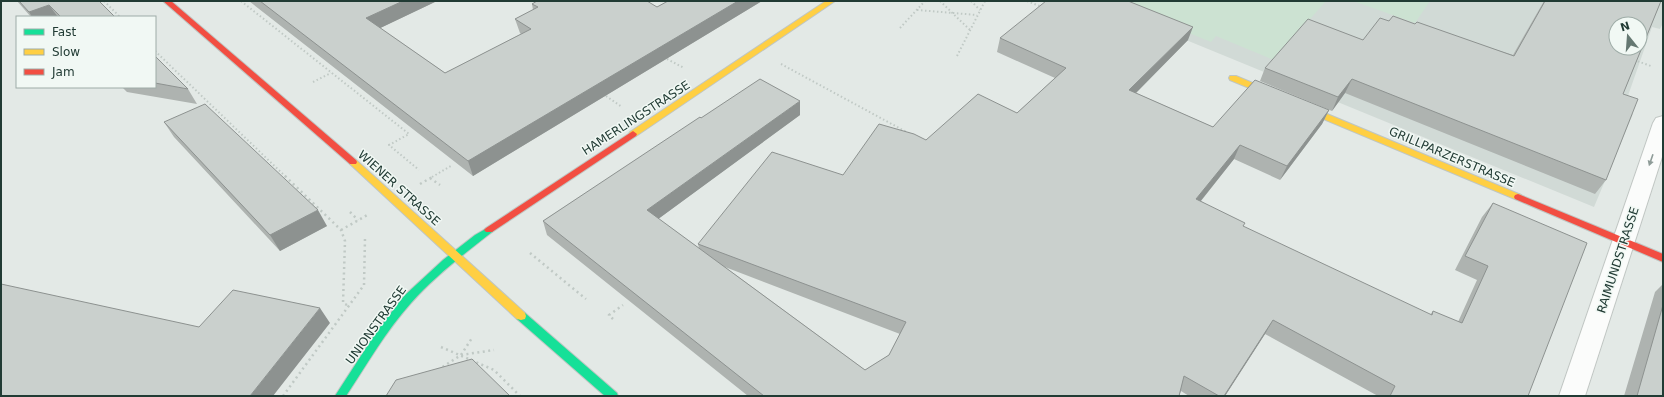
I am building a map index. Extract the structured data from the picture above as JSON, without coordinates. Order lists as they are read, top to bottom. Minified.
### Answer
{"streets":{"main road":["HAMERLINGSTRASSE","GRILLPARZERSTRASSE","WIENER STRASSE","UNIONSTRASSE"],"street":["RAIMUNDSTRASSE"]},"crossings":[["HAMERLINGSTRASSE","WIENER STRASSE"],["HAMERLINGSTRASSE","UNIONSTRASSE"],["GRILLPARZERSTRASSE","RAIMUNDSTRASSE"],["WIENER STRASSE","UNIONSTRASSE"]],"one_way":["RAIMUNDSTRASSE"],"legend":["Fast","Slow","Jam"],"north":"top"}
